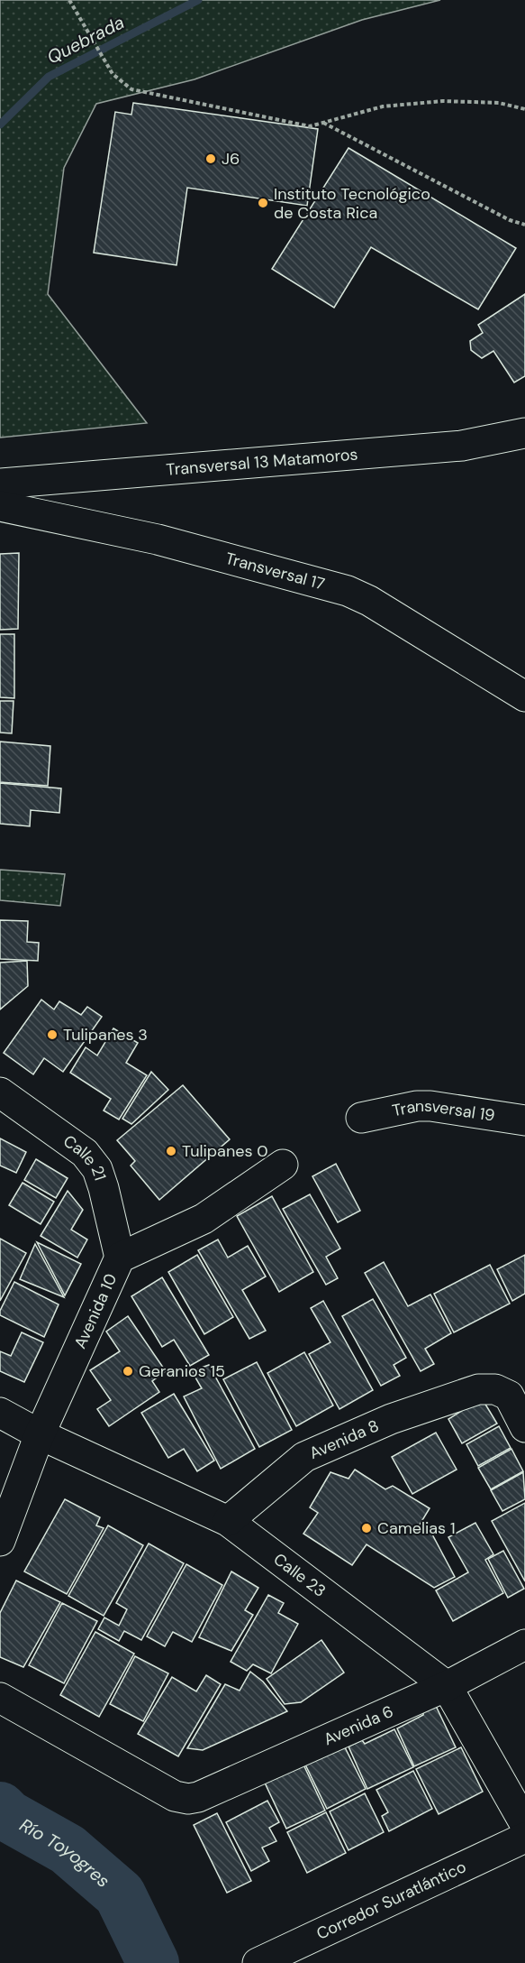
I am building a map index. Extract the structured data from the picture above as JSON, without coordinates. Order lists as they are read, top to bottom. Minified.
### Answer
{"streets":{"street":["Transversal 13 Matamoros","Transversal 17","Transversal 19","Calle 21","Avenida 10","Avenida 8","Calle 23","Avenida 6","Corredor Suratlántico"]},"crossings":[["Calle 21","Avenida 10"],["Avenida 10","Calle 23"],["Avenida 8","Calle 23"],["Calle 23","Avenida 6"]],"water":["Quebrada","Río Toyogres"],"places":["J6","Instituto Tecnológico de Costa Rica","Tulipanes 3","Tulipanes 0","Geranios 15","Camelias 1"]}
